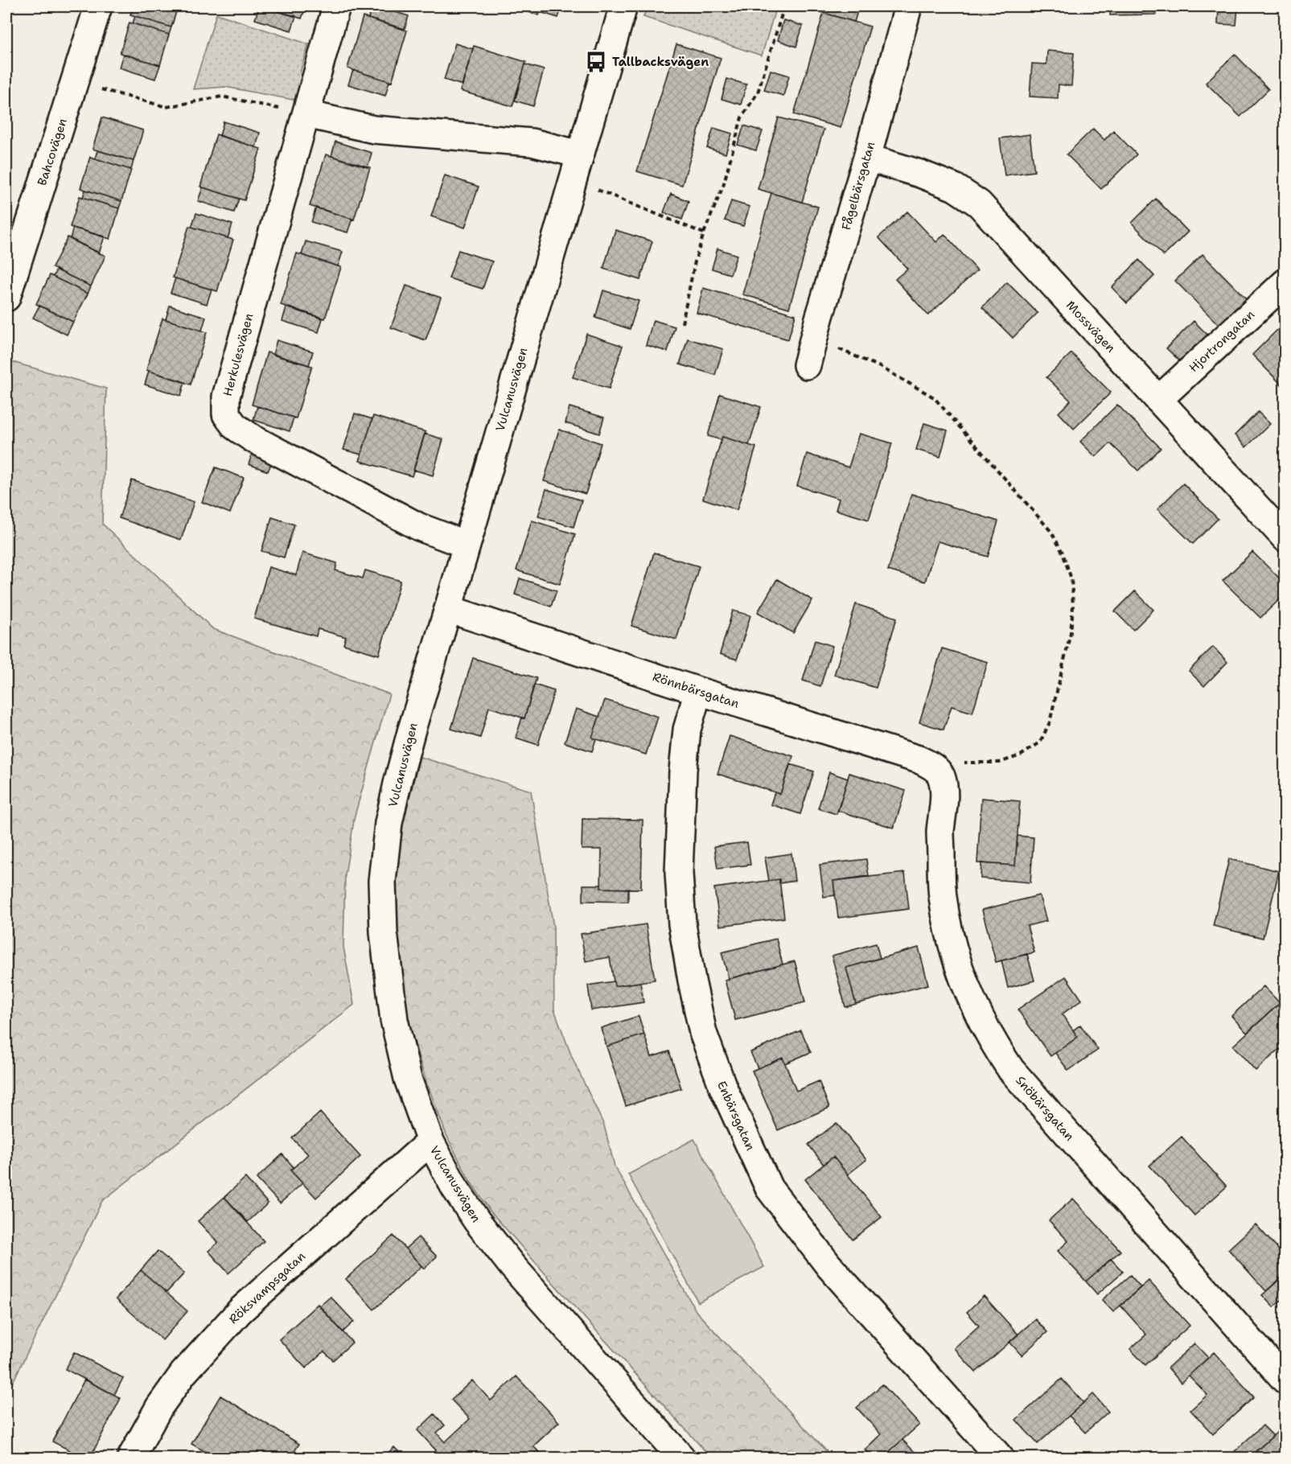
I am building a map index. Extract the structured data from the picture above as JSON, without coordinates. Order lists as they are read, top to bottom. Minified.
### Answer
{"streets":{"street":["Bahcovägen","Fågelbärsgatan","Mossvägen","Hjortrongatan","Herkulesvägen","Vulcanusvägen","Rönnbärsgatan","Snöbärsgatan","Enbärsgatan","Röksvampsgatan"]},"crossings":[["Fågelbärsgatan","Mossvägen"],["Mossvägen","Hjortrongatan"],["Herkulesvägen","Vulcanusvägen"],["Vulcanusvägen","Rönnbärsgatan"],["Vulcanusvägen","Röksvampsgatan"],["Rönnbärsgatan","Snöbärsgatan"],["Rönnbärsgatan","Enbärsgatan"]],"places":{"bus stop":["Tallbacksvägen"]}}
